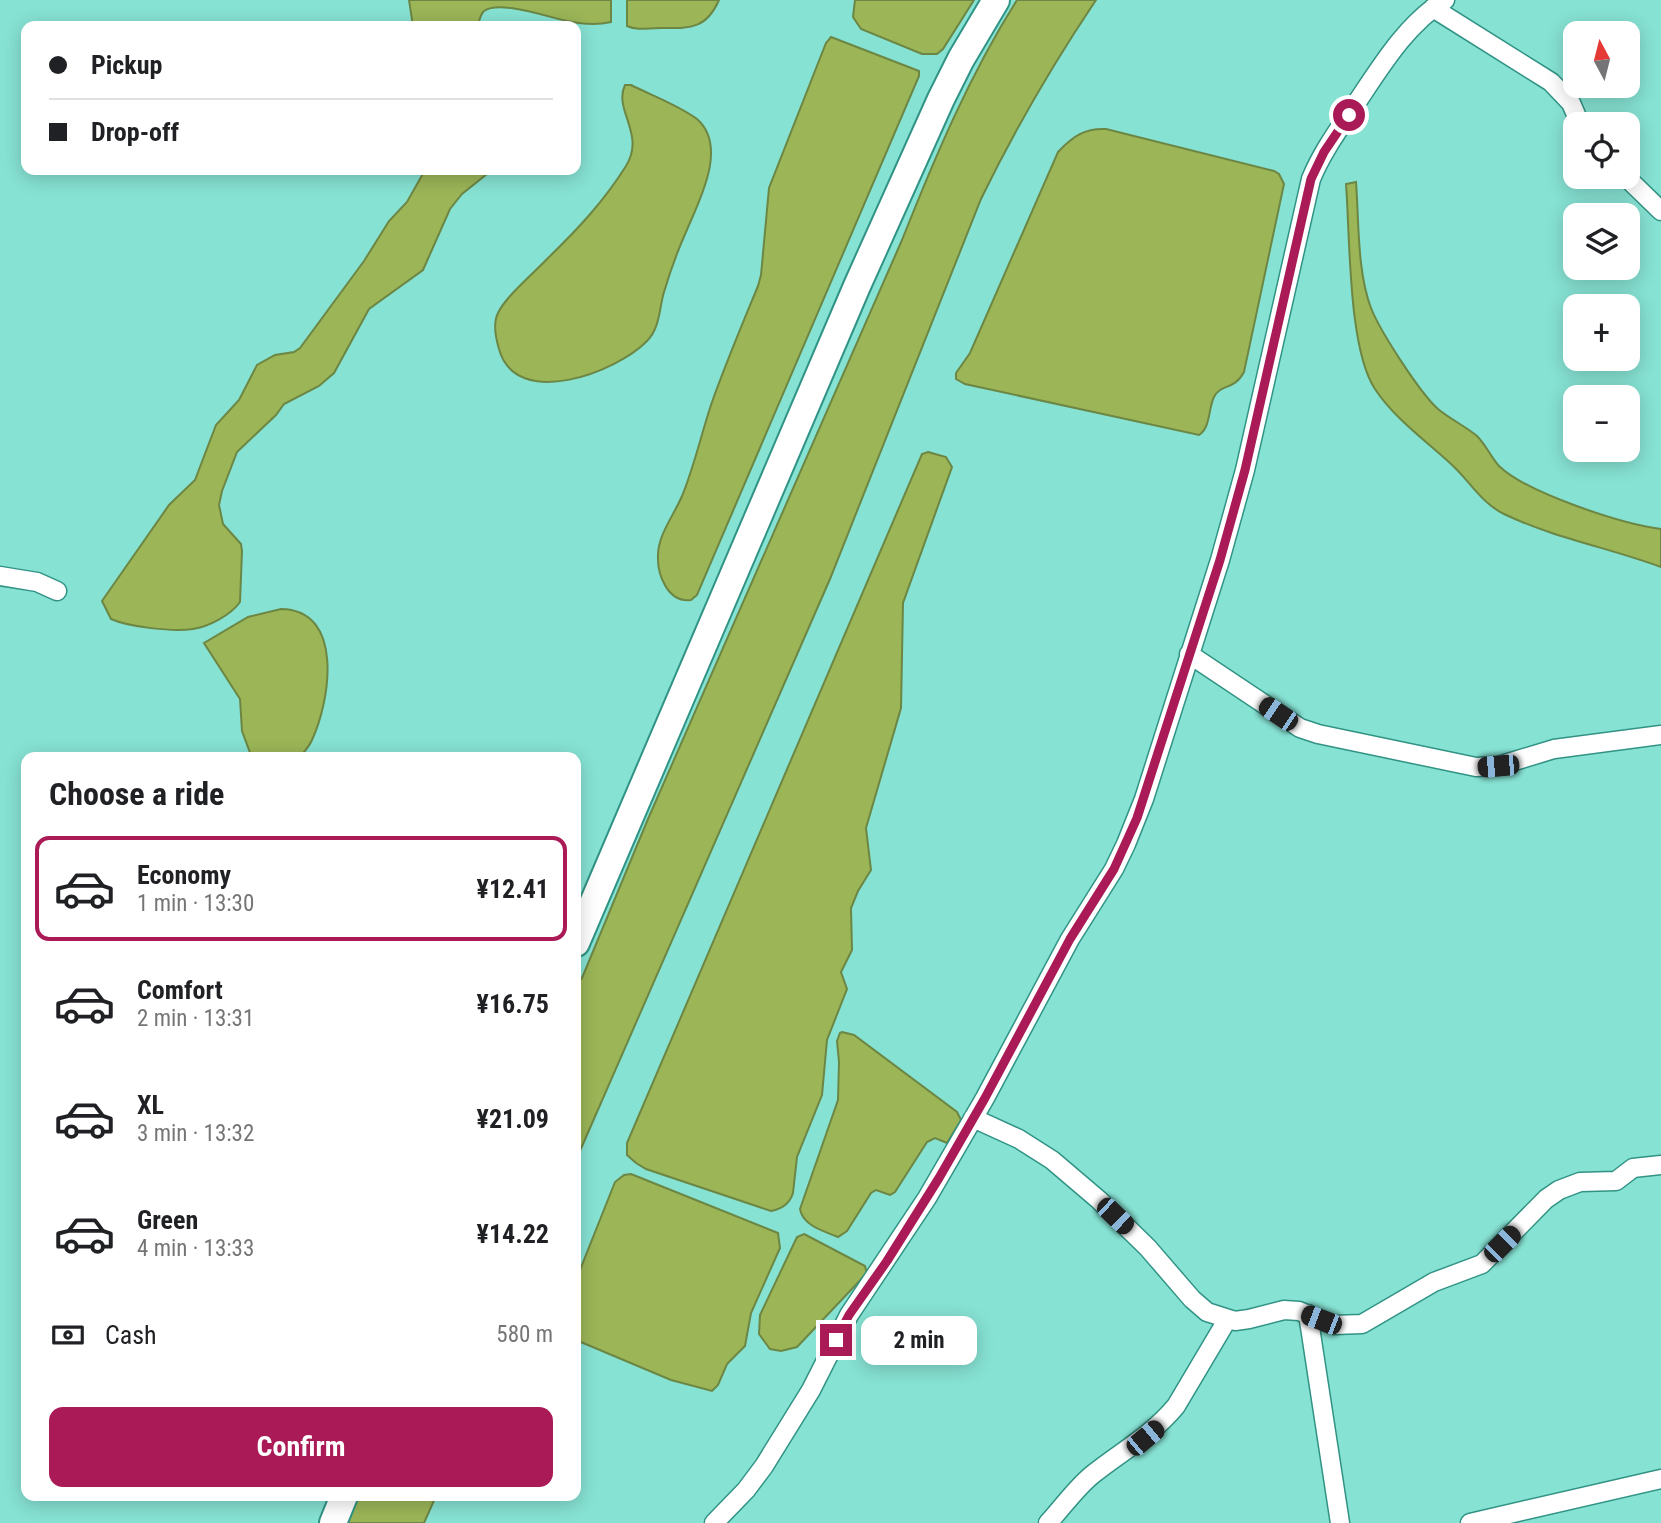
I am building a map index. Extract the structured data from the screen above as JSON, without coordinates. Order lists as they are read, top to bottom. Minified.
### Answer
{"north":"top","page":{"map_buttons":["+","−"],"banner":["Pickup","Drop-off"],"heading":"Choose a ride","list":[{"name":"Economy","note":"1 min · 13:30","value":"¥12.41"},{"name":"Comfort","note":"2 min · 13:31","value":"¥16.75"},{"name":"XL","note":"3 min · 13:32","value":"¥21.09"},{"name":"Green","note":"4 min · 13:33","value":"¥14.22"}],"pay":["Cash","580 m"],"bubble":"2 min","buttons":"Confirm"}}
